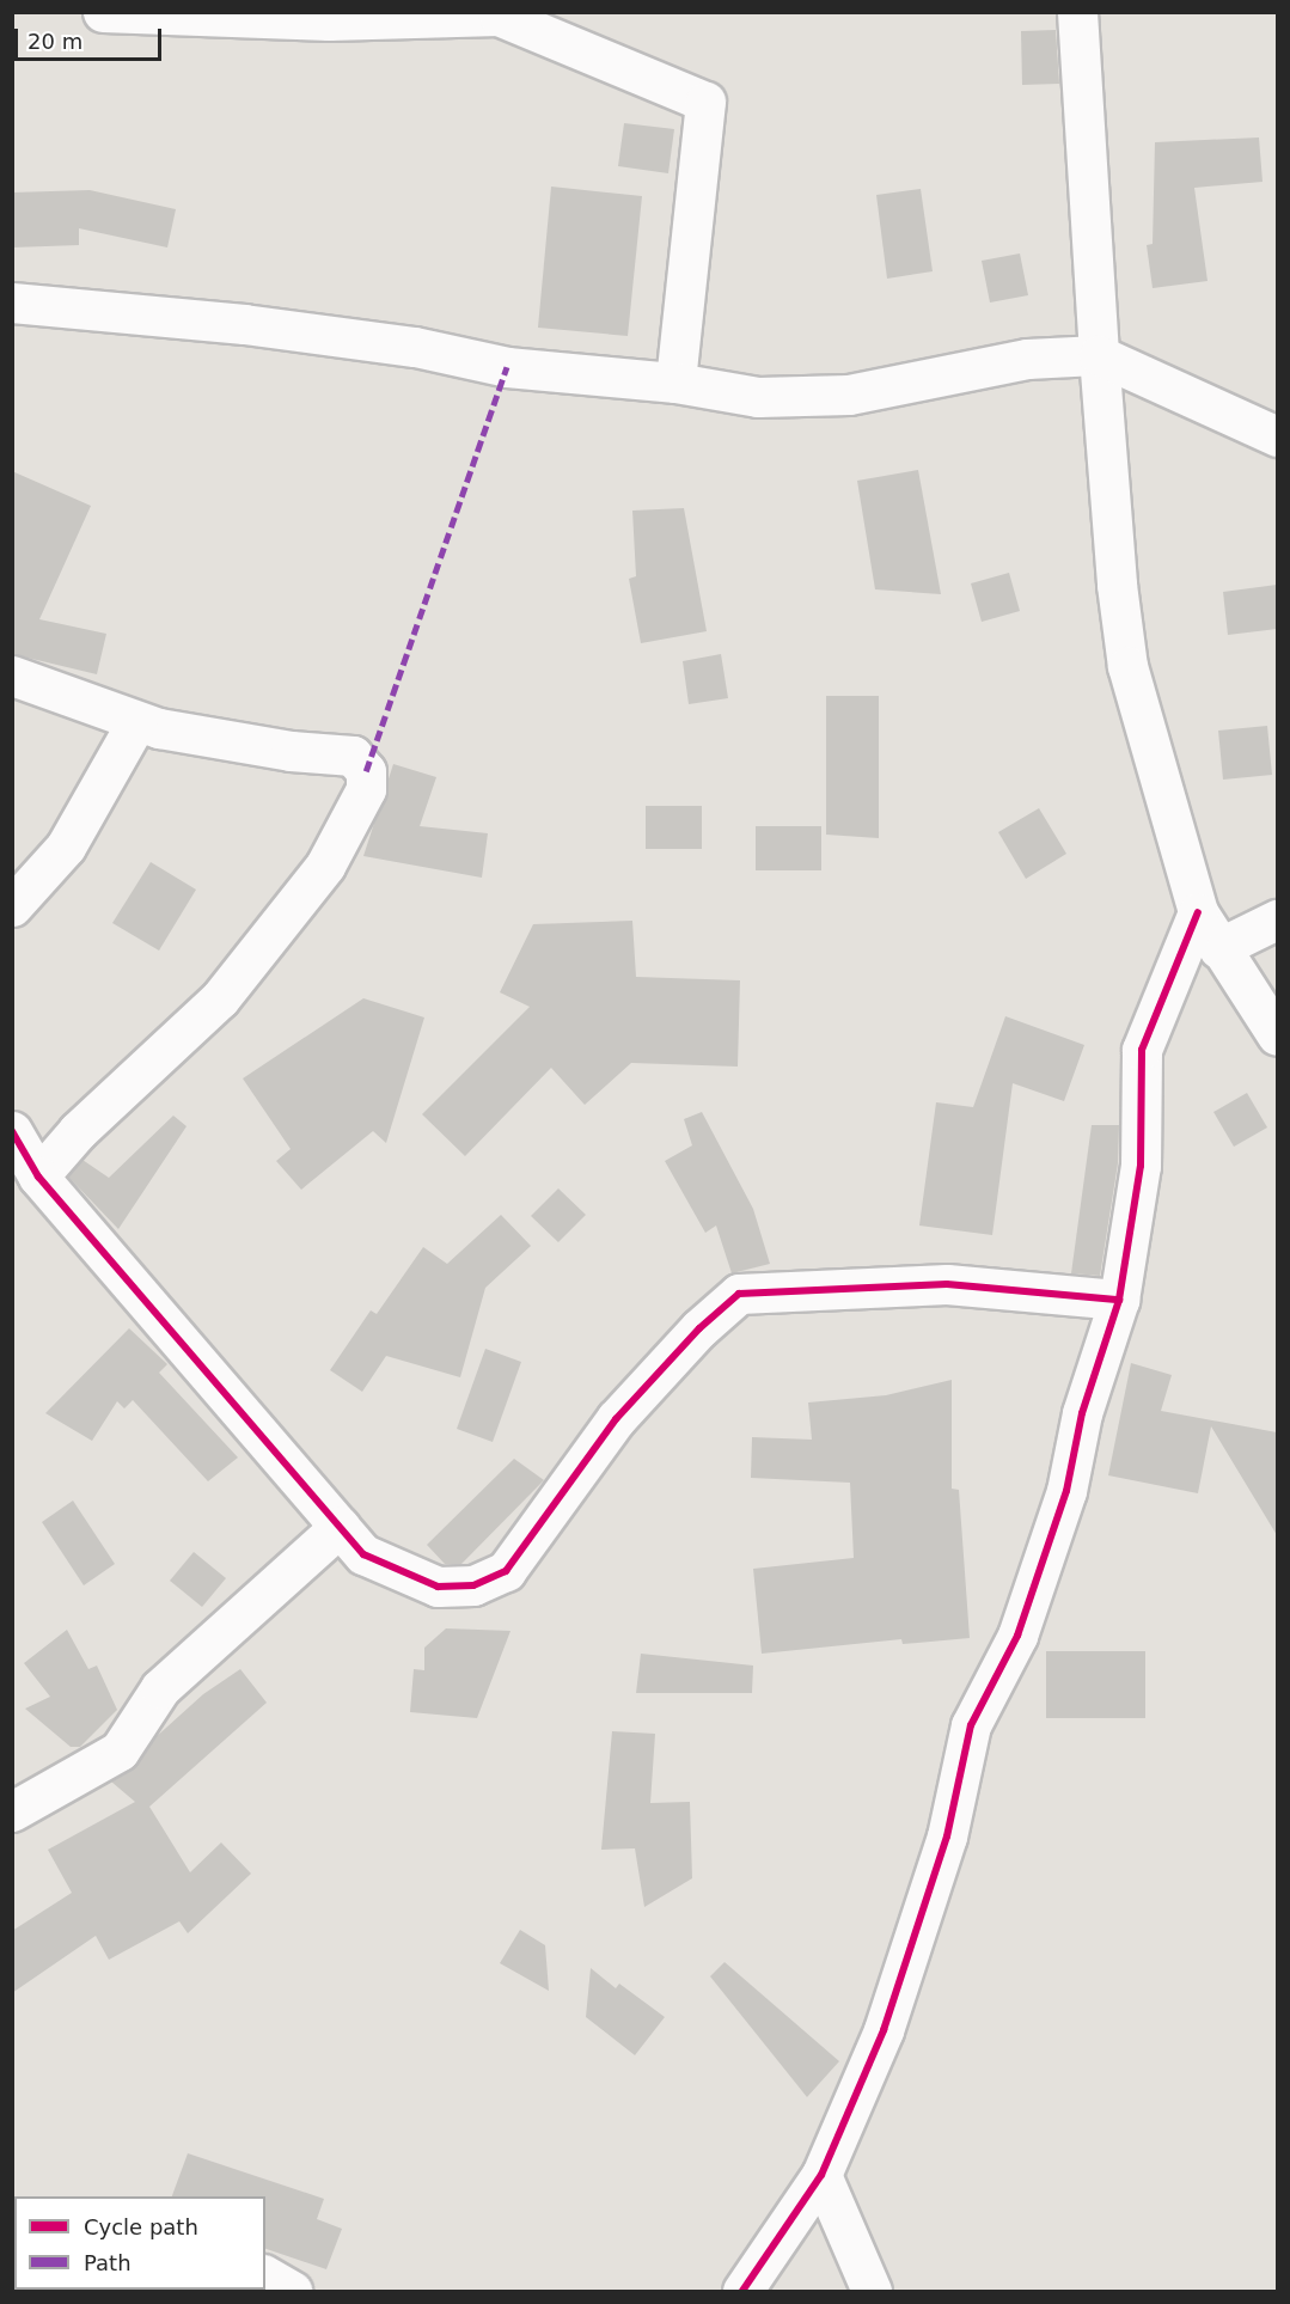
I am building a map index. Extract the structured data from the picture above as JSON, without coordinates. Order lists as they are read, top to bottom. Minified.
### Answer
{"legend":["Cycle path","Path"],"scale_bar":"20 m"}
